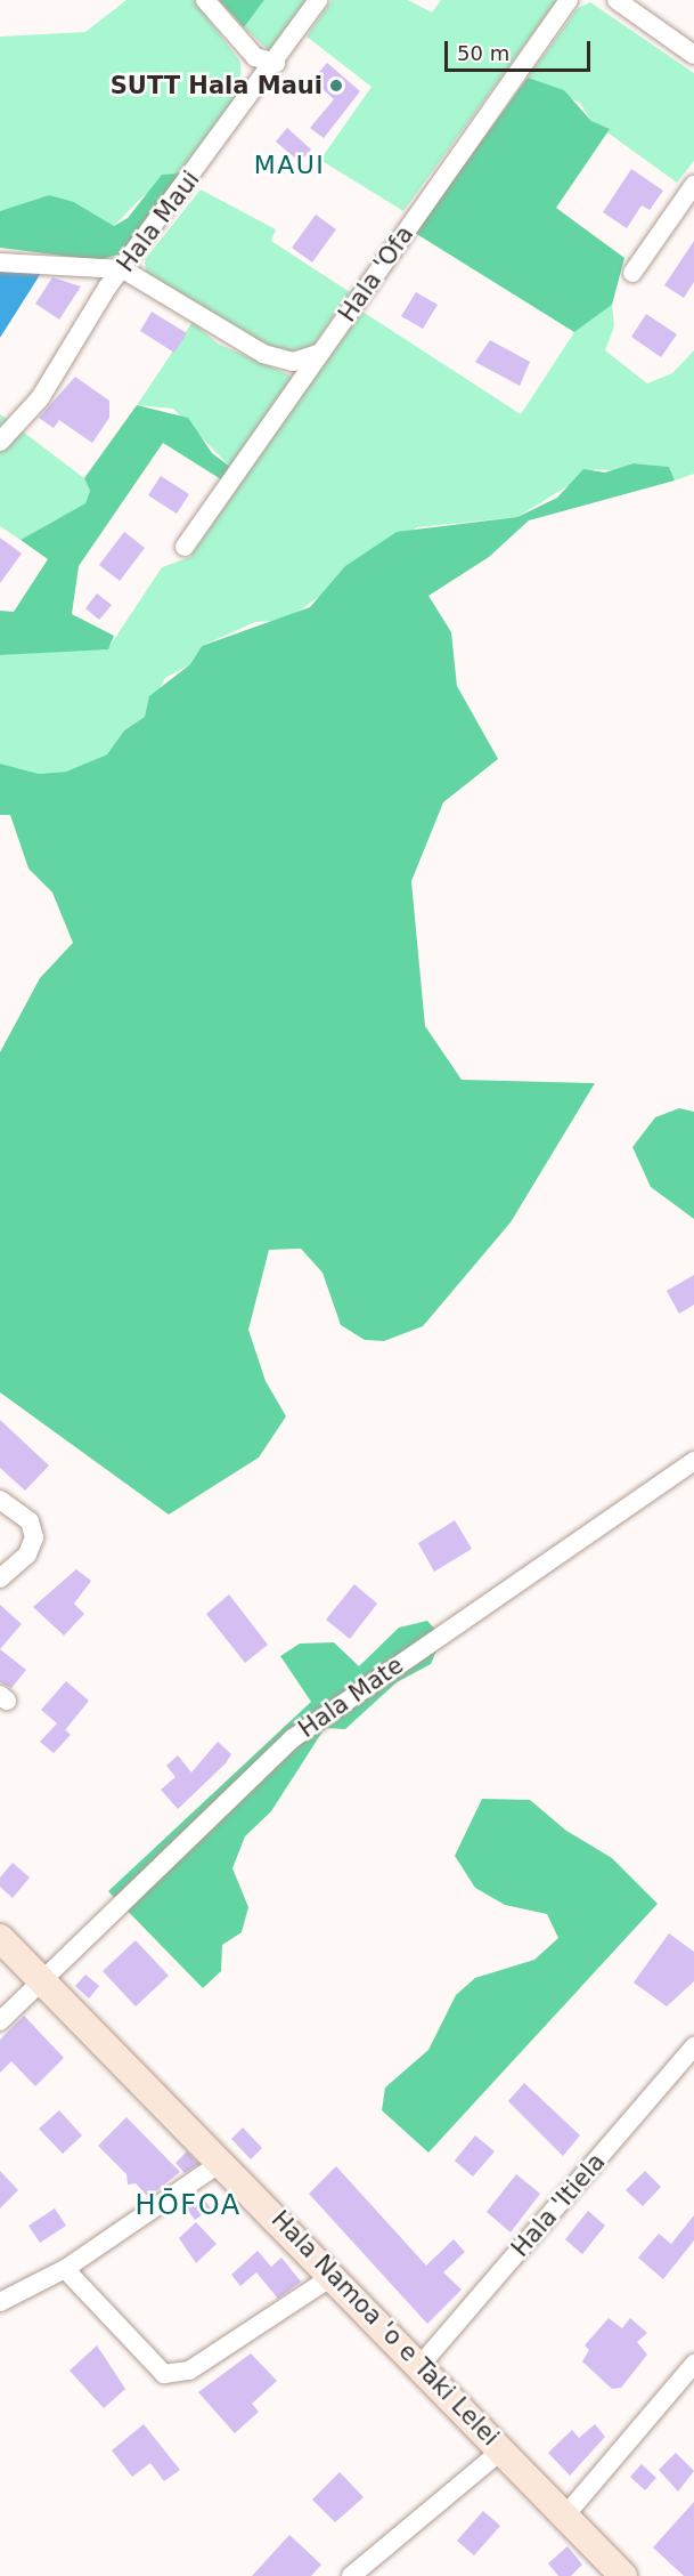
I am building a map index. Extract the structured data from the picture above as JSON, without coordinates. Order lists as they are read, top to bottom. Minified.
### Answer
{"streets":{"street":["Hala Maui","Hala 'Ofa","Hala Mate","Hala 'Itiela","Hala Namoa 'o e Taki Lelei"]},"crossings":[["Hala Mate","Hala Namoa 'o e Taki Lelei"],["Hala 'Itiela","Hala Namoa 'o e Taki Lelei"]],"districts":["MAUI","HŌFOA"],"places":["SUTT Hala Maui"],"scale_bar":"50 m"}
